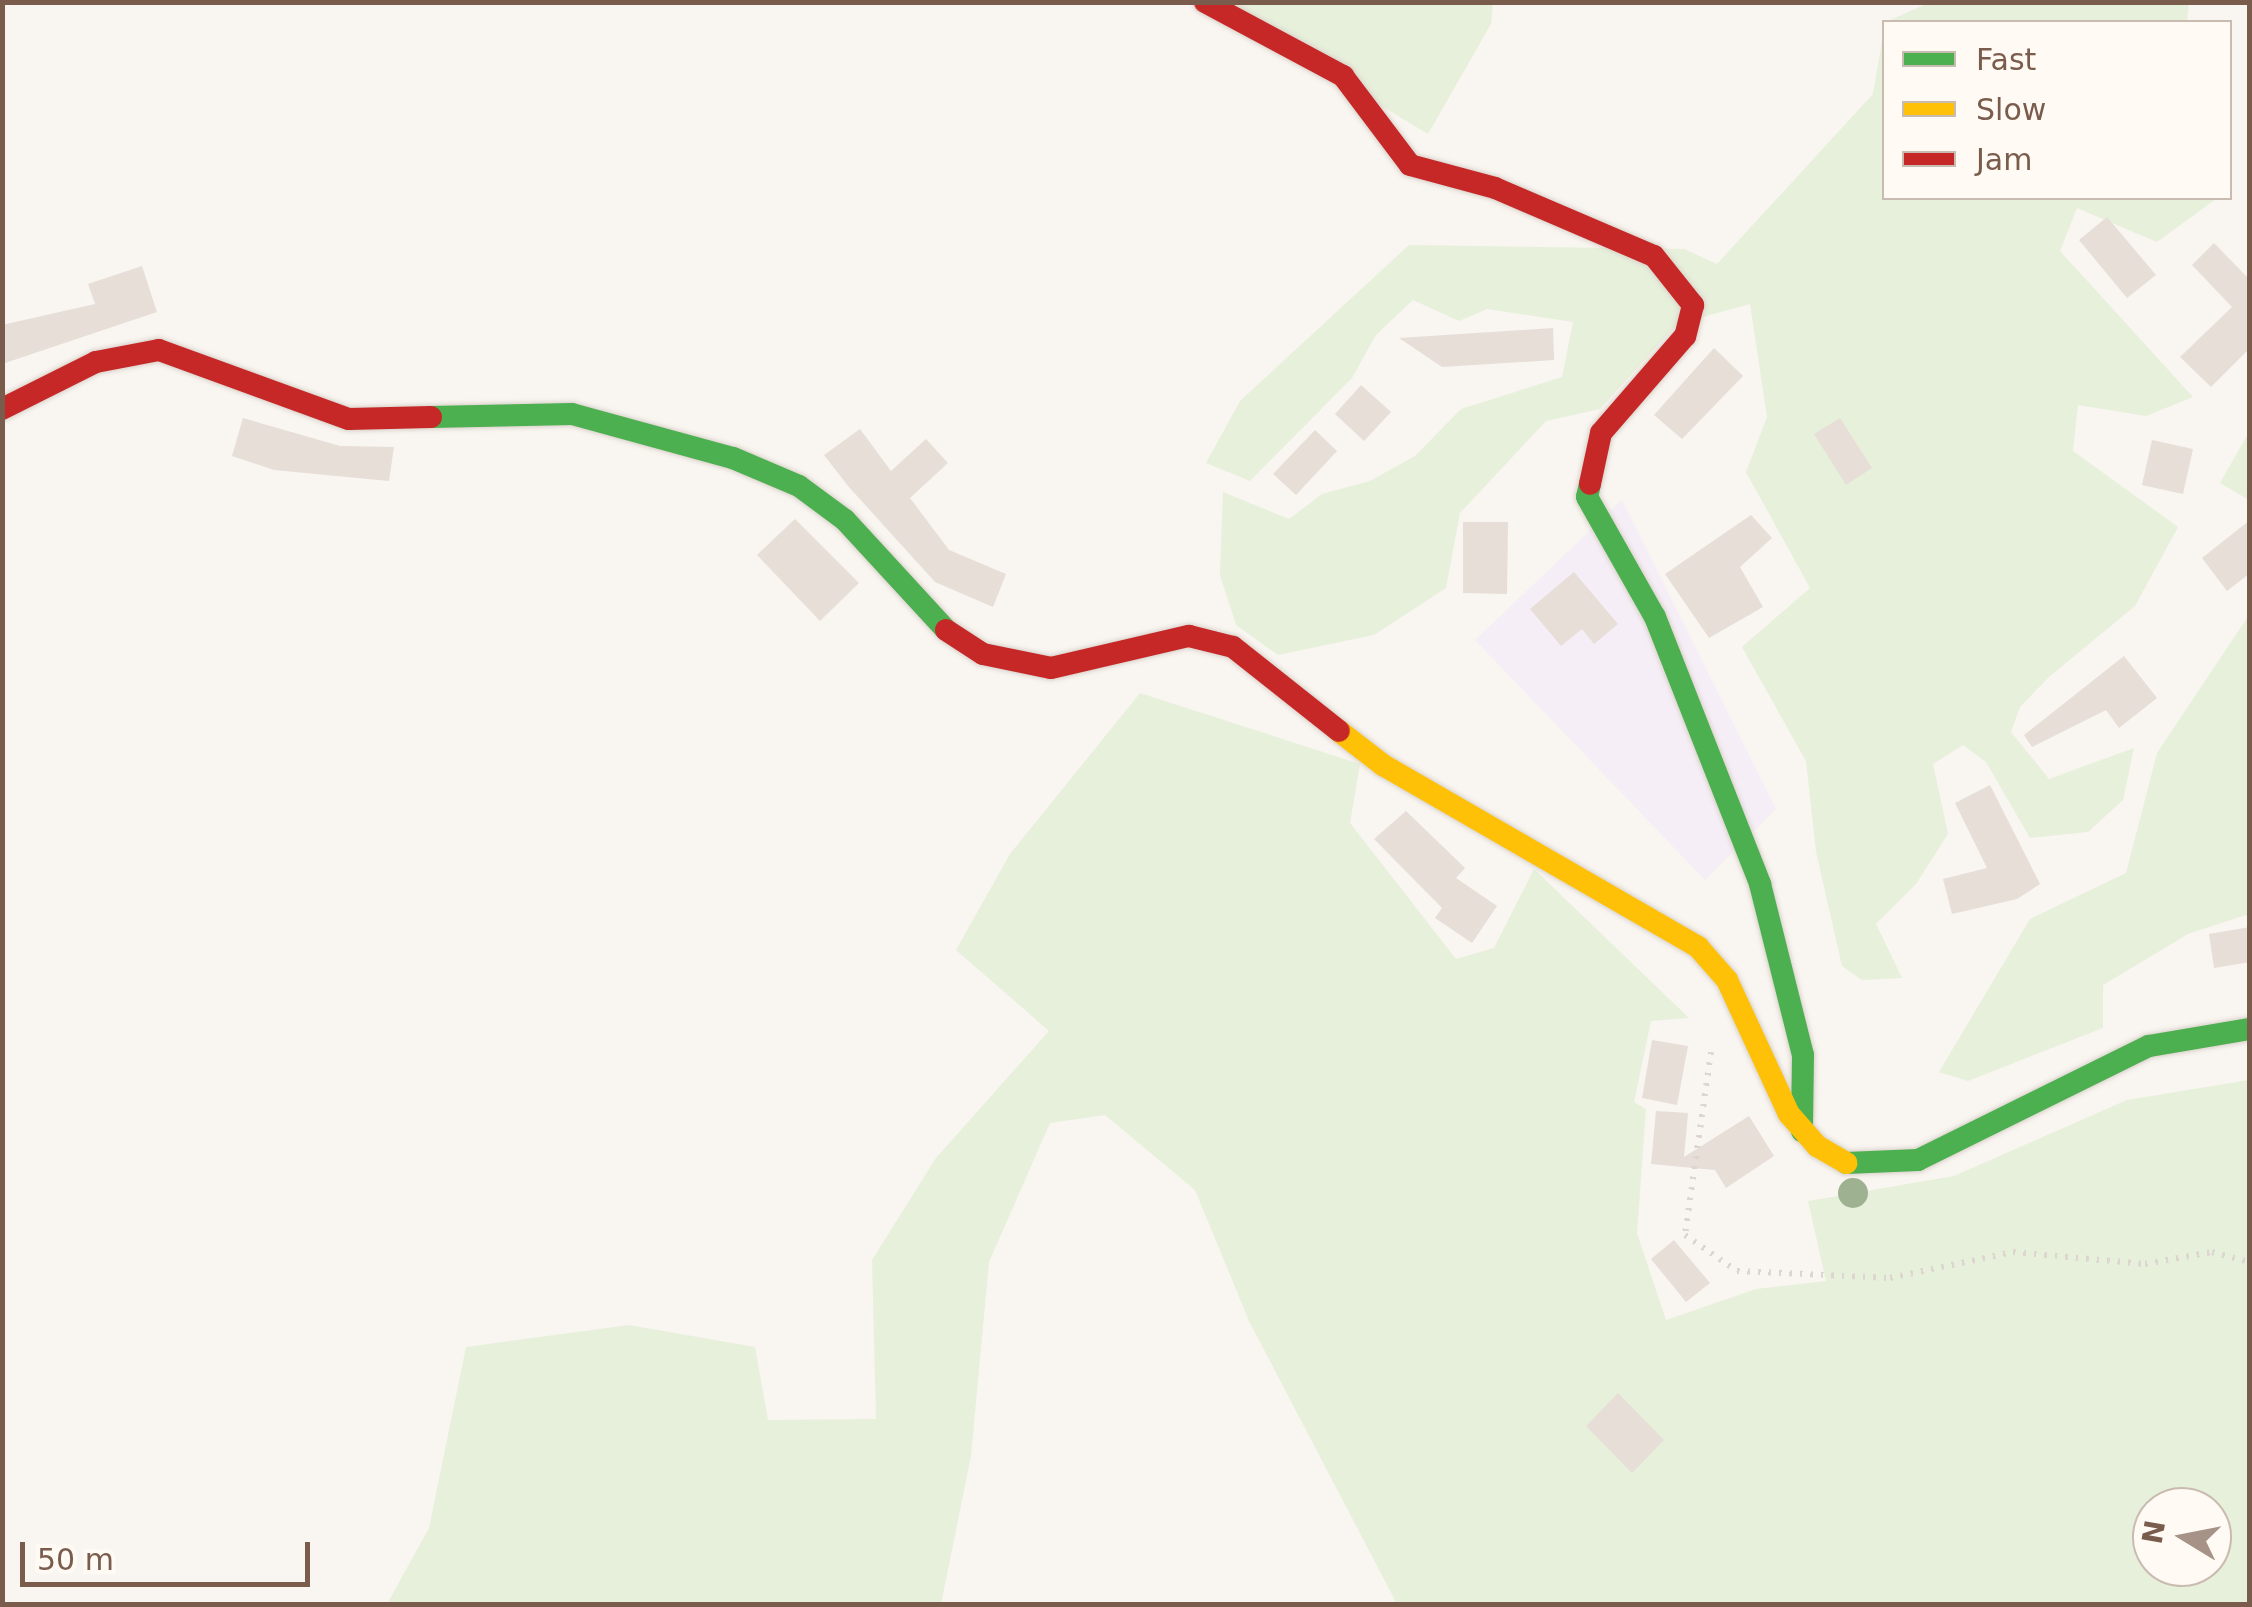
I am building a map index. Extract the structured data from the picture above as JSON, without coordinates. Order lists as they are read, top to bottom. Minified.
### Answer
{"legend":["Fast","Slow","Jam"],"scale_bar":"50 m","north":"left"}
